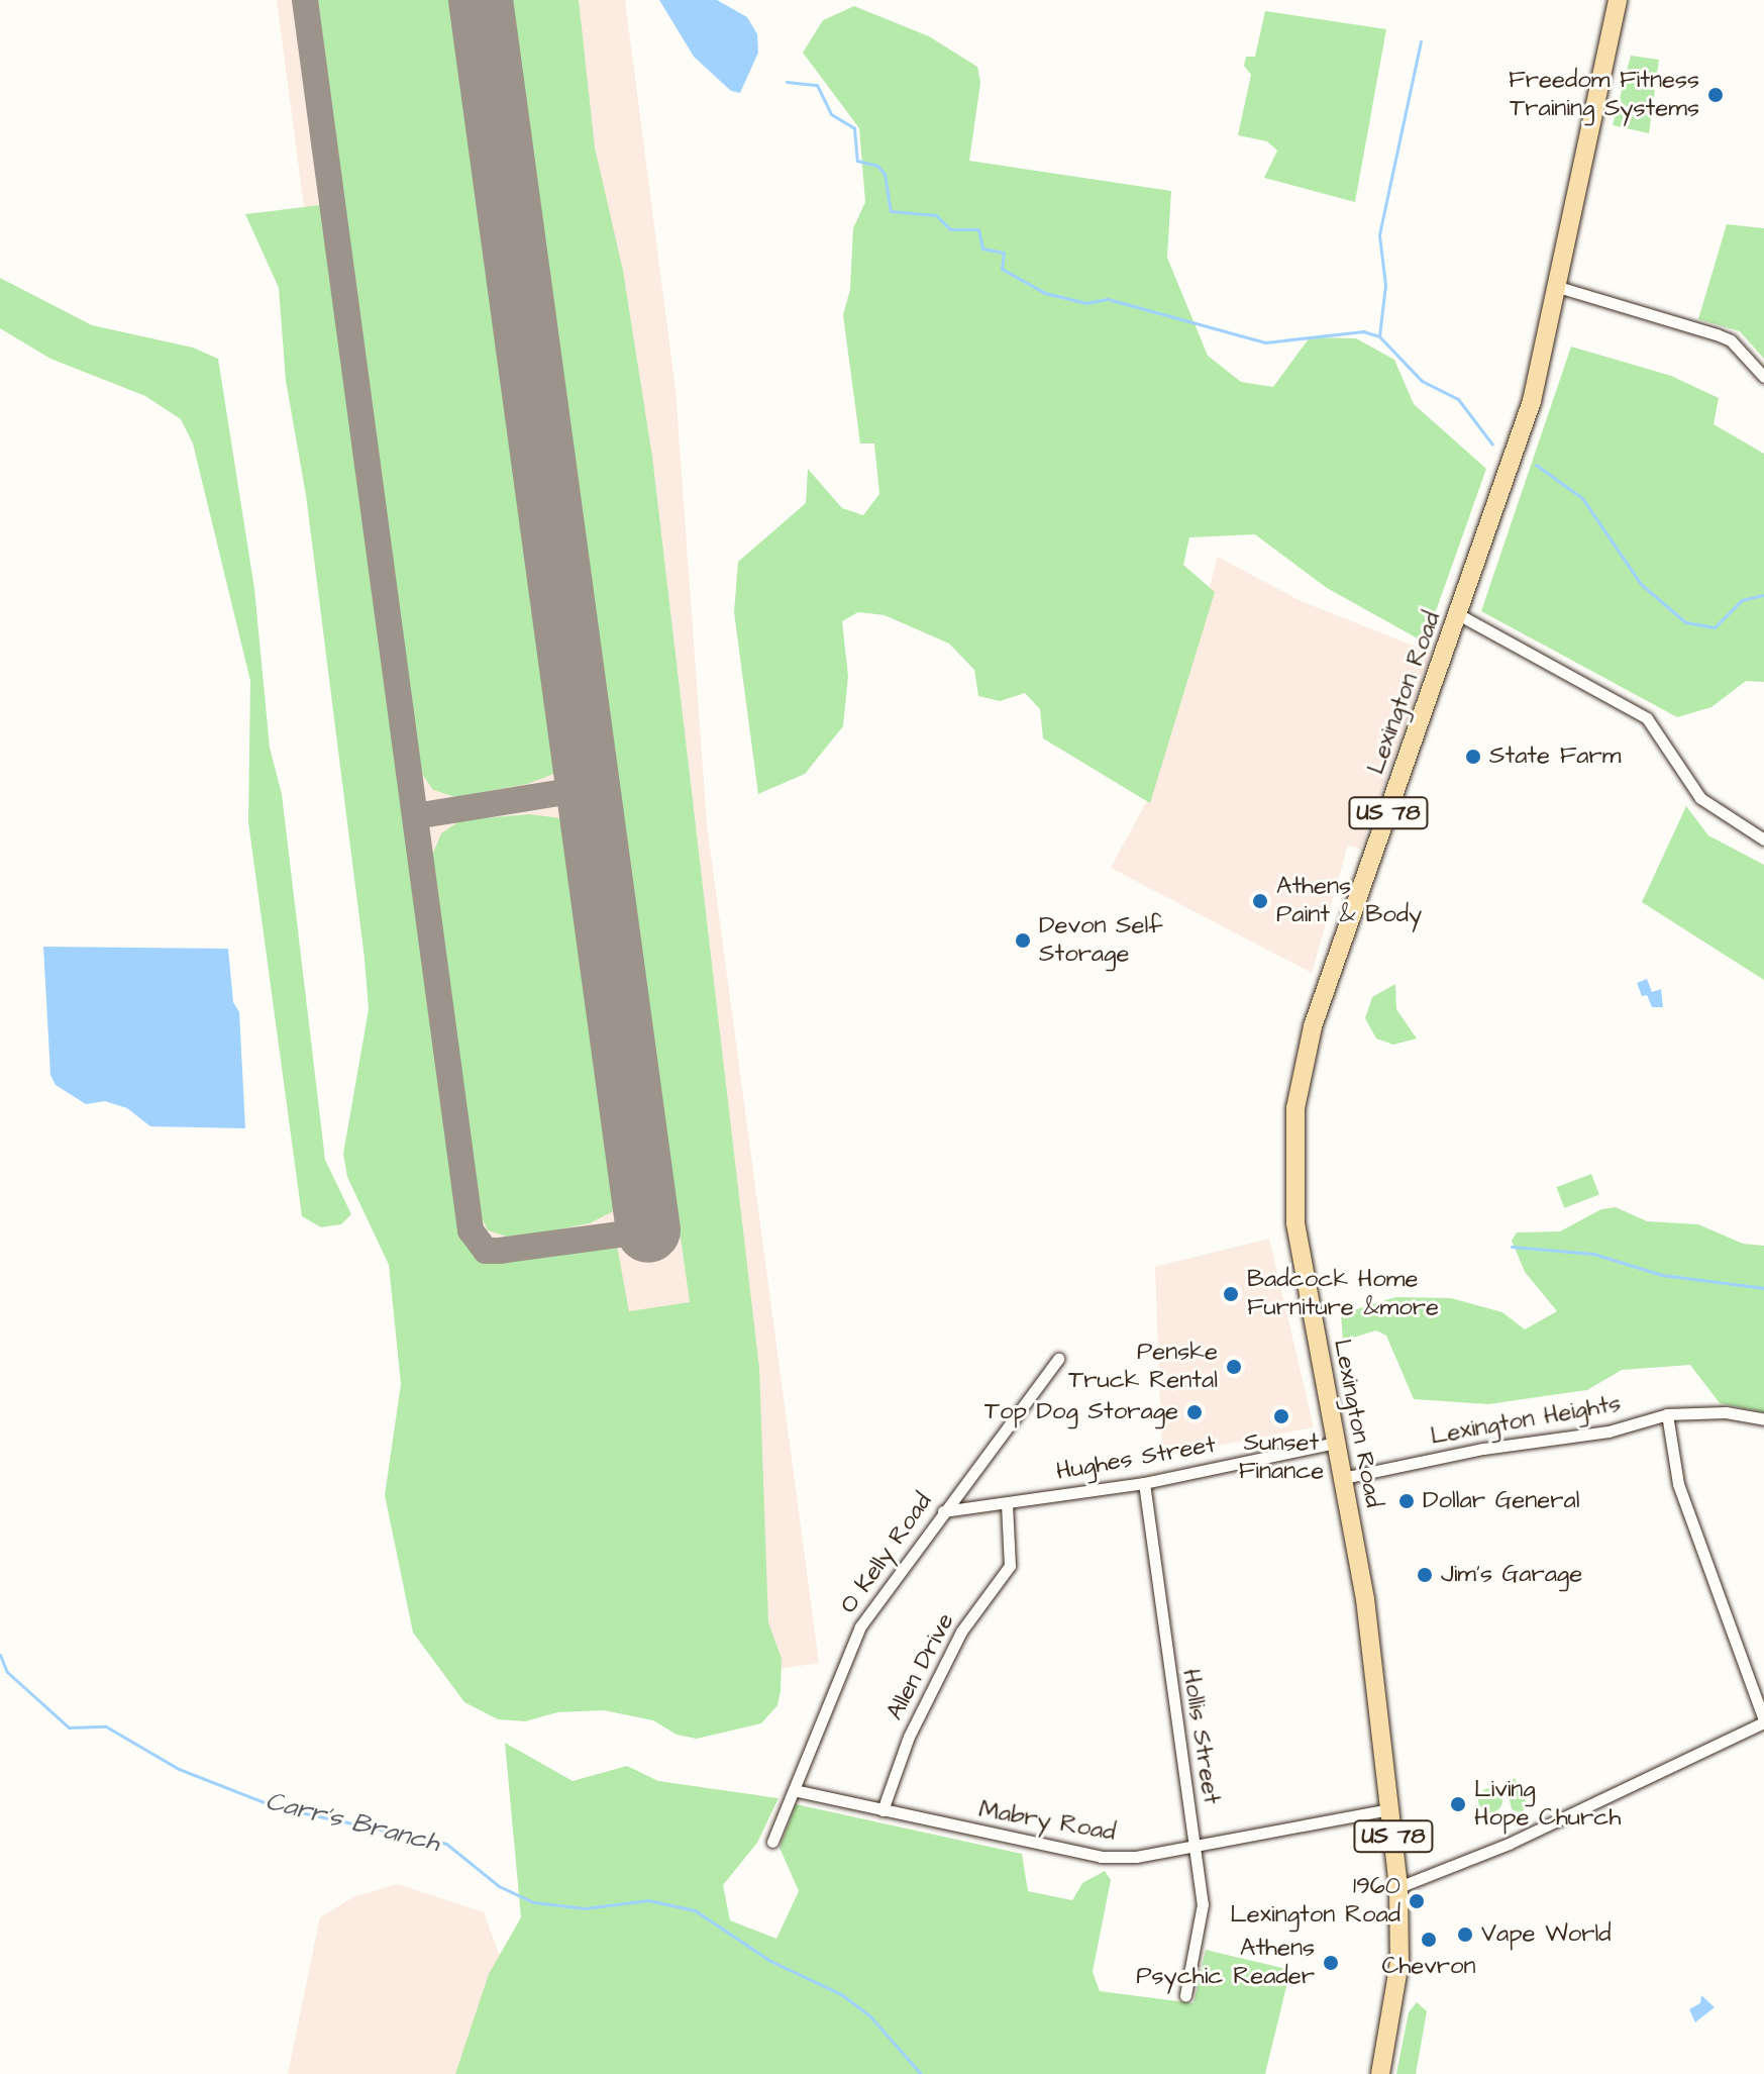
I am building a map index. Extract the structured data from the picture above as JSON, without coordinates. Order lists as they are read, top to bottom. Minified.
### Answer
{"streets":{"highway":["Lexington Road","US 78"],"street":["Lexington Heights","Hughes Street","O Kelly Road","Allen Drive","Hollis Street","Mabry Road"]},"crossings":[["Lexington Road","US 78"],["Lexington Road","Lexington Heights"],["Lexington Road","Hughes Street"],["Lexington Road","Mabry Road"],["Hughes Street","O Kelly Road"],["Hughes Street","Allen Drive"],["Hughes Street","Hollis Street"],["O Kelly Road","Mabry Road"],["Allen Drive","Mabry Road"],["Hollis Street","Mabry Road"]],"water":["Carr's Branch"],"places":["Freedom Fitness Training Systems","State Farm","Athens Paint & Body","Devon Self Storage","Badcock Home Furniture &more","Penske Truck Rental","Top Dog Storage","Sunset Finance","Dollar General","Jim's Garage","Living Hope Church","1960 Lexington Road","Vape World","Chevron","Athens Psychic Reader"]}
